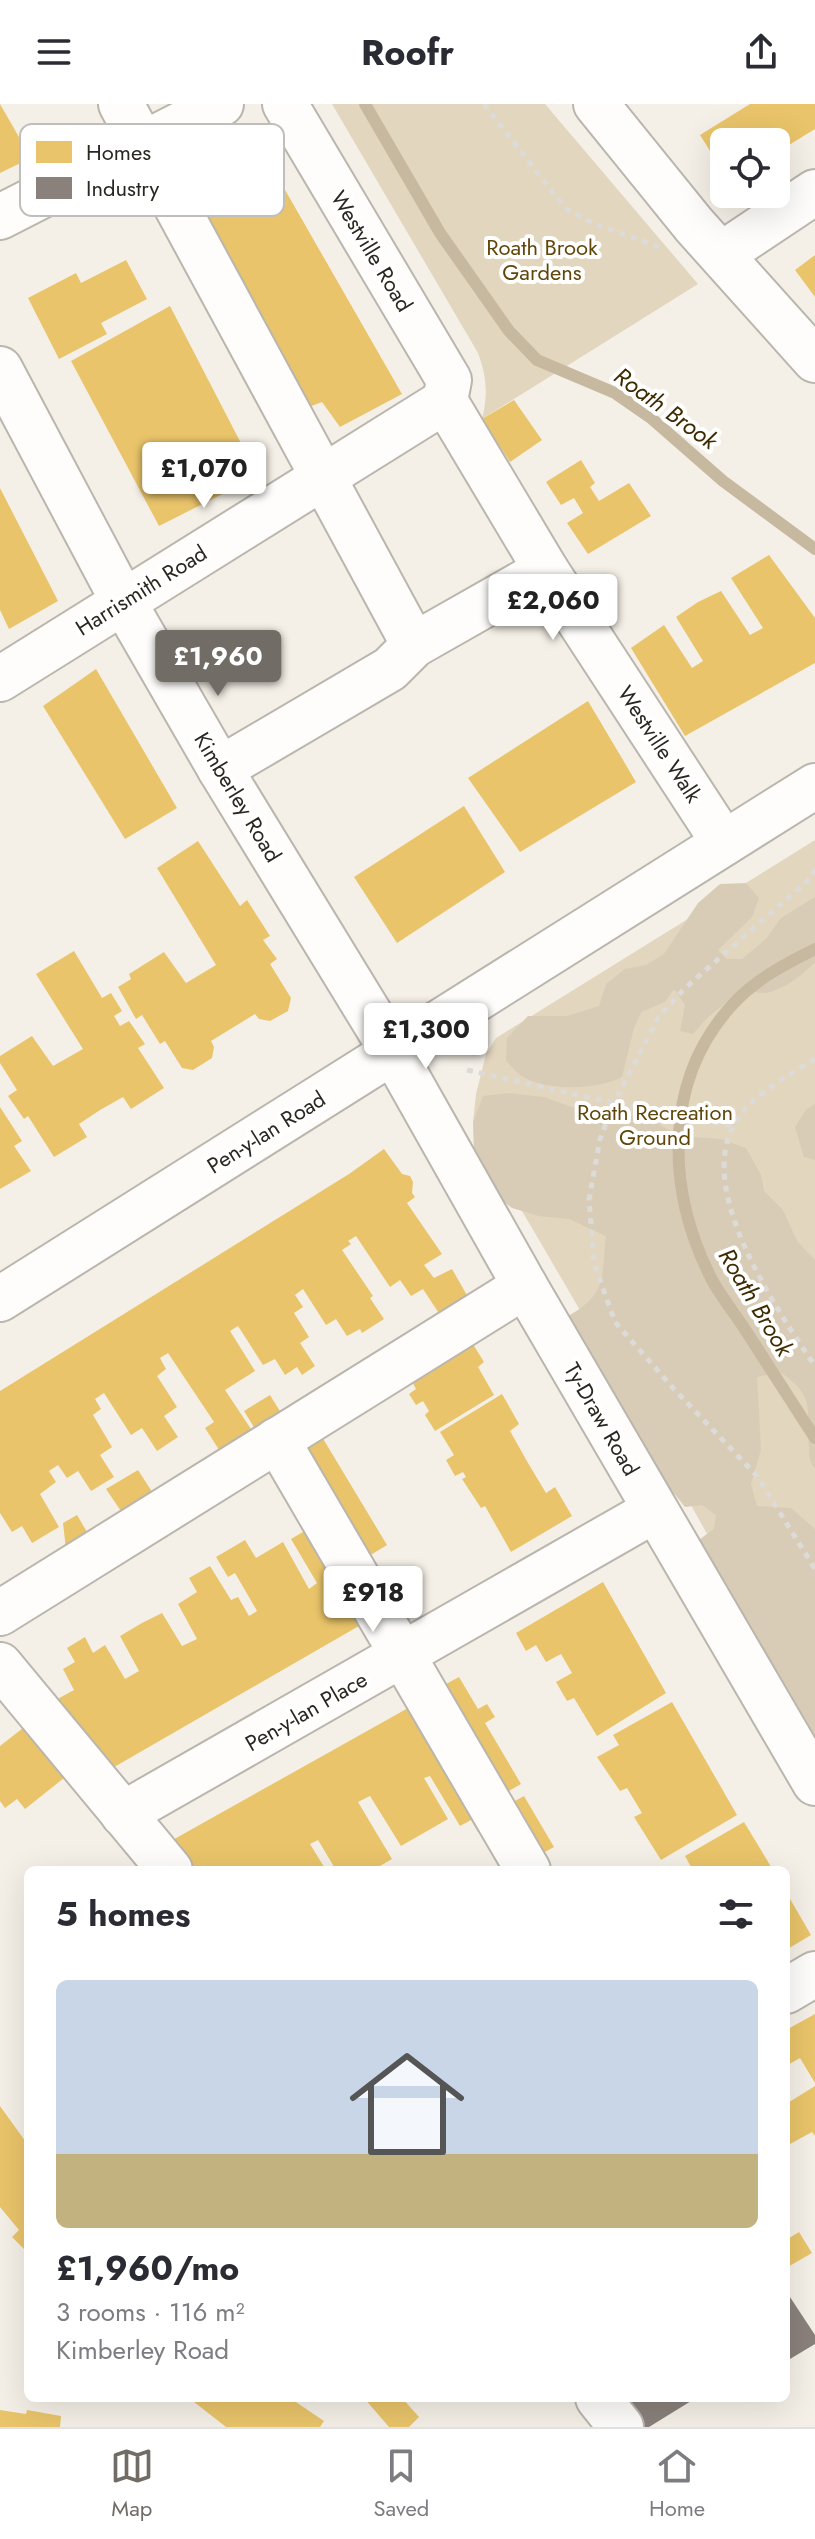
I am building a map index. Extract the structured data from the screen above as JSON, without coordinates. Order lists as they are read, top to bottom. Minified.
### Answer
{"streets":{"street":["Westville Road","Harrismith Road","Westville Walk","Kimberley Road","Pen-y-lan Road","Ty-Draw Road","Pen-y-lan Place"]},"crossings":[["Westville Road","Harrismith Road"],["Westville Road","Westville Walk"],["Harrismith Road","Westville Walk"],["Harrismith Road","Kimberley Road"],["Westville Walk","Pen-y-lan Road"],["Kimberley Road","Pen-y-lan Road"],["Kimberley Road","Ty-Draw Road"],["Pen-y-lan Road","Ty-Draw Road"],["Ty-Draw Road","Pen-y-lan Place"]],"water":["Roath Brook"],"parks":["Roath Brook Gardens","Roath Recreation Ground"],"legend":["Homes","Industry"],"page":{"header":"Roofr","price":["£1,070","£2,060","£1,960","£1,300","£918"],"heading":"5 homes","list":[{"name":"£1,960/mo","note":"3 rooms · 116 m² · Kimberley Road"}],"tabs":["Map","Saved","Home"]}}
